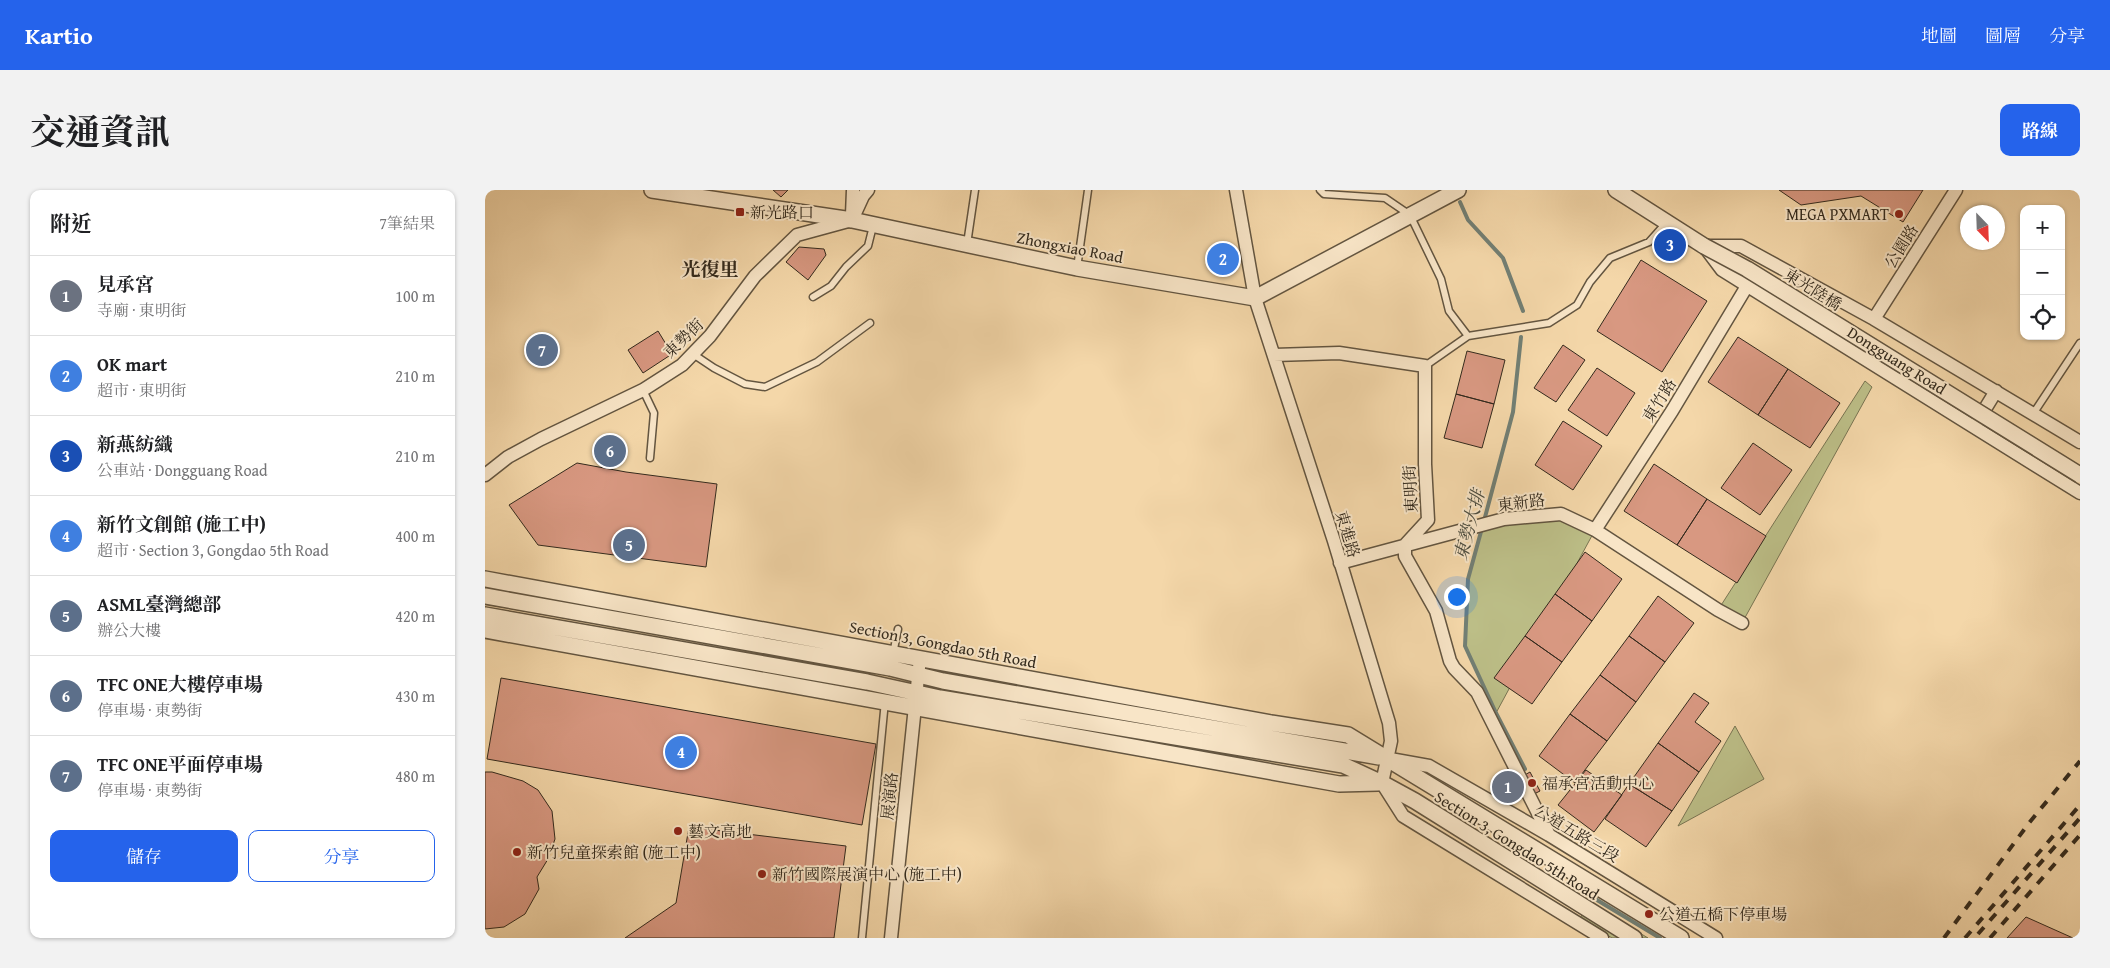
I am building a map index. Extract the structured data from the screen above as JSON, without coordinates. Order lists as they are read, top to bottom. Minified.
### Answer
{"streets":{"street":["公園路","Zhongxiao Road","東光陸橋","東勢街","Dongguang Road","東竹路","東明街","東新路","東進路","Section 3, Gongdao 5th Road","展演路","公道五路三段"]},"crossings":[["公園路","Dongguang Road"],["Zhongxiao Road","東勢街"],["Zhongxiao Road","東進路"],["東光陸橋","Dongguang Road"],["Dongguang Road","東竹路"],["東竹路","東新路"],["東明街","東新路"],["東新路","東進路"],["東進路","Section 3, Gongdao 5th Road"],["東進路","公道五路三段"],["Section 3, Gongdao 5th Road","展演路"],["Section 3, Gongdao 5th Road","公道五路三段"]],"districts":["光復里"],"water":["東勢大排"],"places":{"transit":["新光路口"],"other":["MEGA PXMART","福承宮活動中心","藝文高地","新竹兒童探索館 (施工中)","新竹國際展演中心 (施工中)","公道五橋下停車場"]},"north":"bottom right","page":{"header":"Kartio","nav":["地圖","圖層","分享"],"title":"交通資訊","buttons":["路線",["儲存","分享"]],"heading":["附近","7筆結果"],"map_buttons":["+","−"],"pins":["3","2","7","6","5","4","1"],"list":[{"mark":"1","name":"見承宮","note":"寺廟 · 東明街","value":"100 m"},{"mark":"2","name":"OK mart","note":"超市 · 東明街","value":"210 m"},{"mark":"3","name":"新燕紡織","note":"公車站 · Dongguang Road","value":"210 m"},{"mark":"4","name":"新竹文創館 (施工中)","note":"超市 · Section 3, Gongdao 5th Road","value":"400 m"},{"mark":"5","name":"ASML臺灣總部","note":"辦公大樓","value":"420 m"},{"mark":"6","name":"TFC ONE大樓停車場","note":"停車場 · 東勢街","value":"430 m"},{"mark":"7","name":"TFC ONE平面停車場","note":"停車場 · 東勢街","value":"480 m"}]}}
